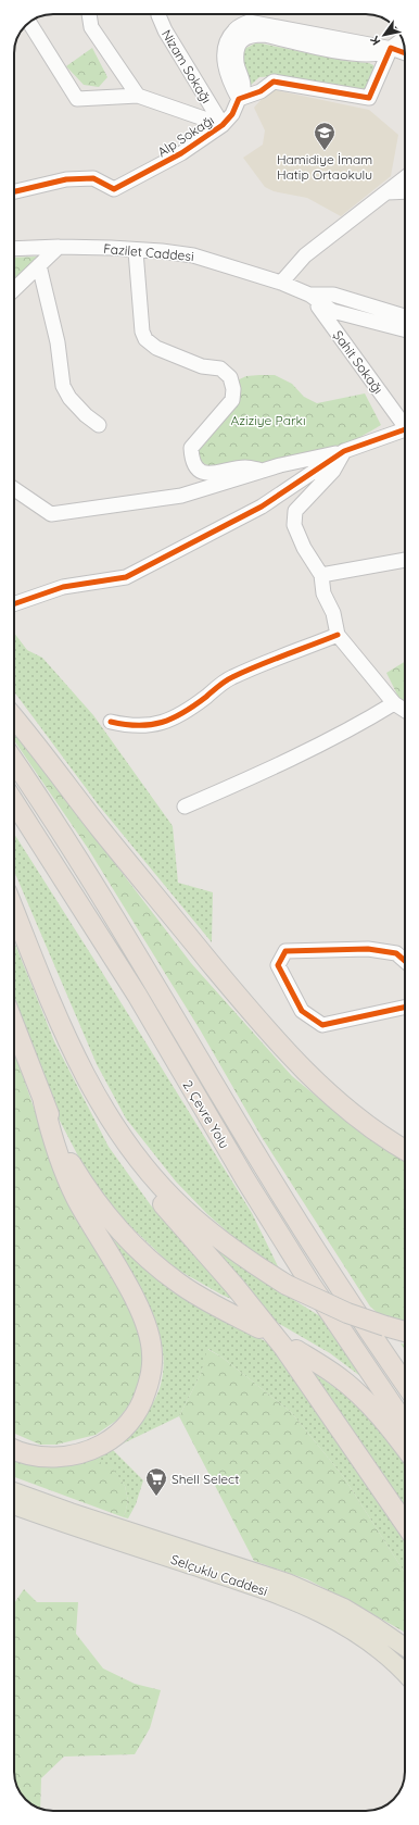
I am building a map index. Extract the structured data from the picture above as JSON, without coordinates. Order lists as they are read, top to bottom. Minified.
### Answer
{"streets":{"highway":["2. Çevre Yolu"],"main road":["Selçuklu Caddesi"],"street":["Nizam Sokağı","Alp Sokağı","Fazilet Caddesi","Şahit Sokağı"]},"crossings":[["Nizam Sokağı","Alp Sokağı"],["Fazilet Caddesi","Şahit Sokağı"]],"parks":["Aziziye Parkı"],"places":{"school or university":["Hamidiye İmam Hatip Ortaokulu"],"supermarket":["Shell Select"]},"north":"bottom left"}
